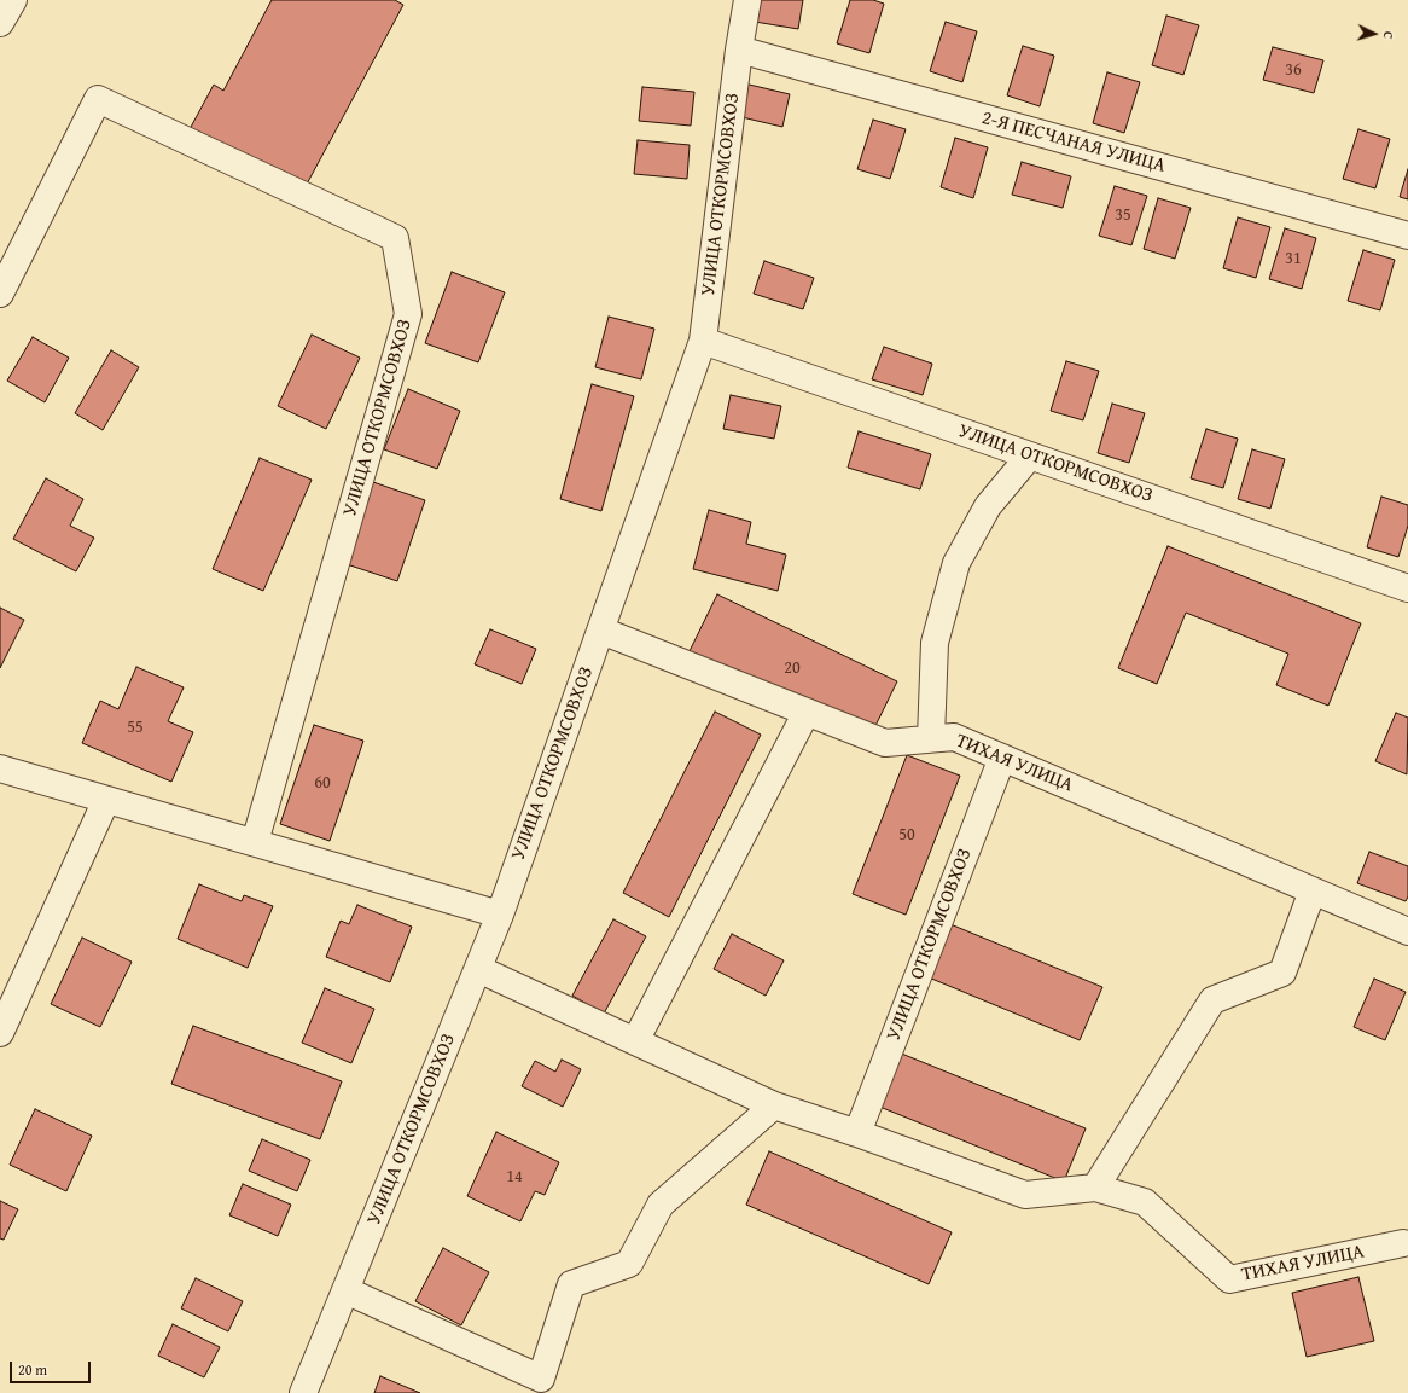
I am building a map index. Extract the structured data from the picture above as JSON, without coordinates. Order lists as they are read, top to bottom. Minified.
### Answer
{"streets":{"street":["2-Я ПЕСЧАНАЯ УЛИЦА","УЛИЦА ОТКОРМСОВХОЗ","ТИХАЯ УЛИЦА"]},"crossings":[["2-Я ПЕСЧАНАЯ УЛИЦА","УЛИЦА ОТКОРМСОВХОЗ"],["УЛИЦА ОТКОРМСОВХОЗ","ТИХАЯ УЛИЦА"]],"house_numbers":["36","35","31","20","55","60","50","14"],"scale_bar":"20 m","north":"right"}
